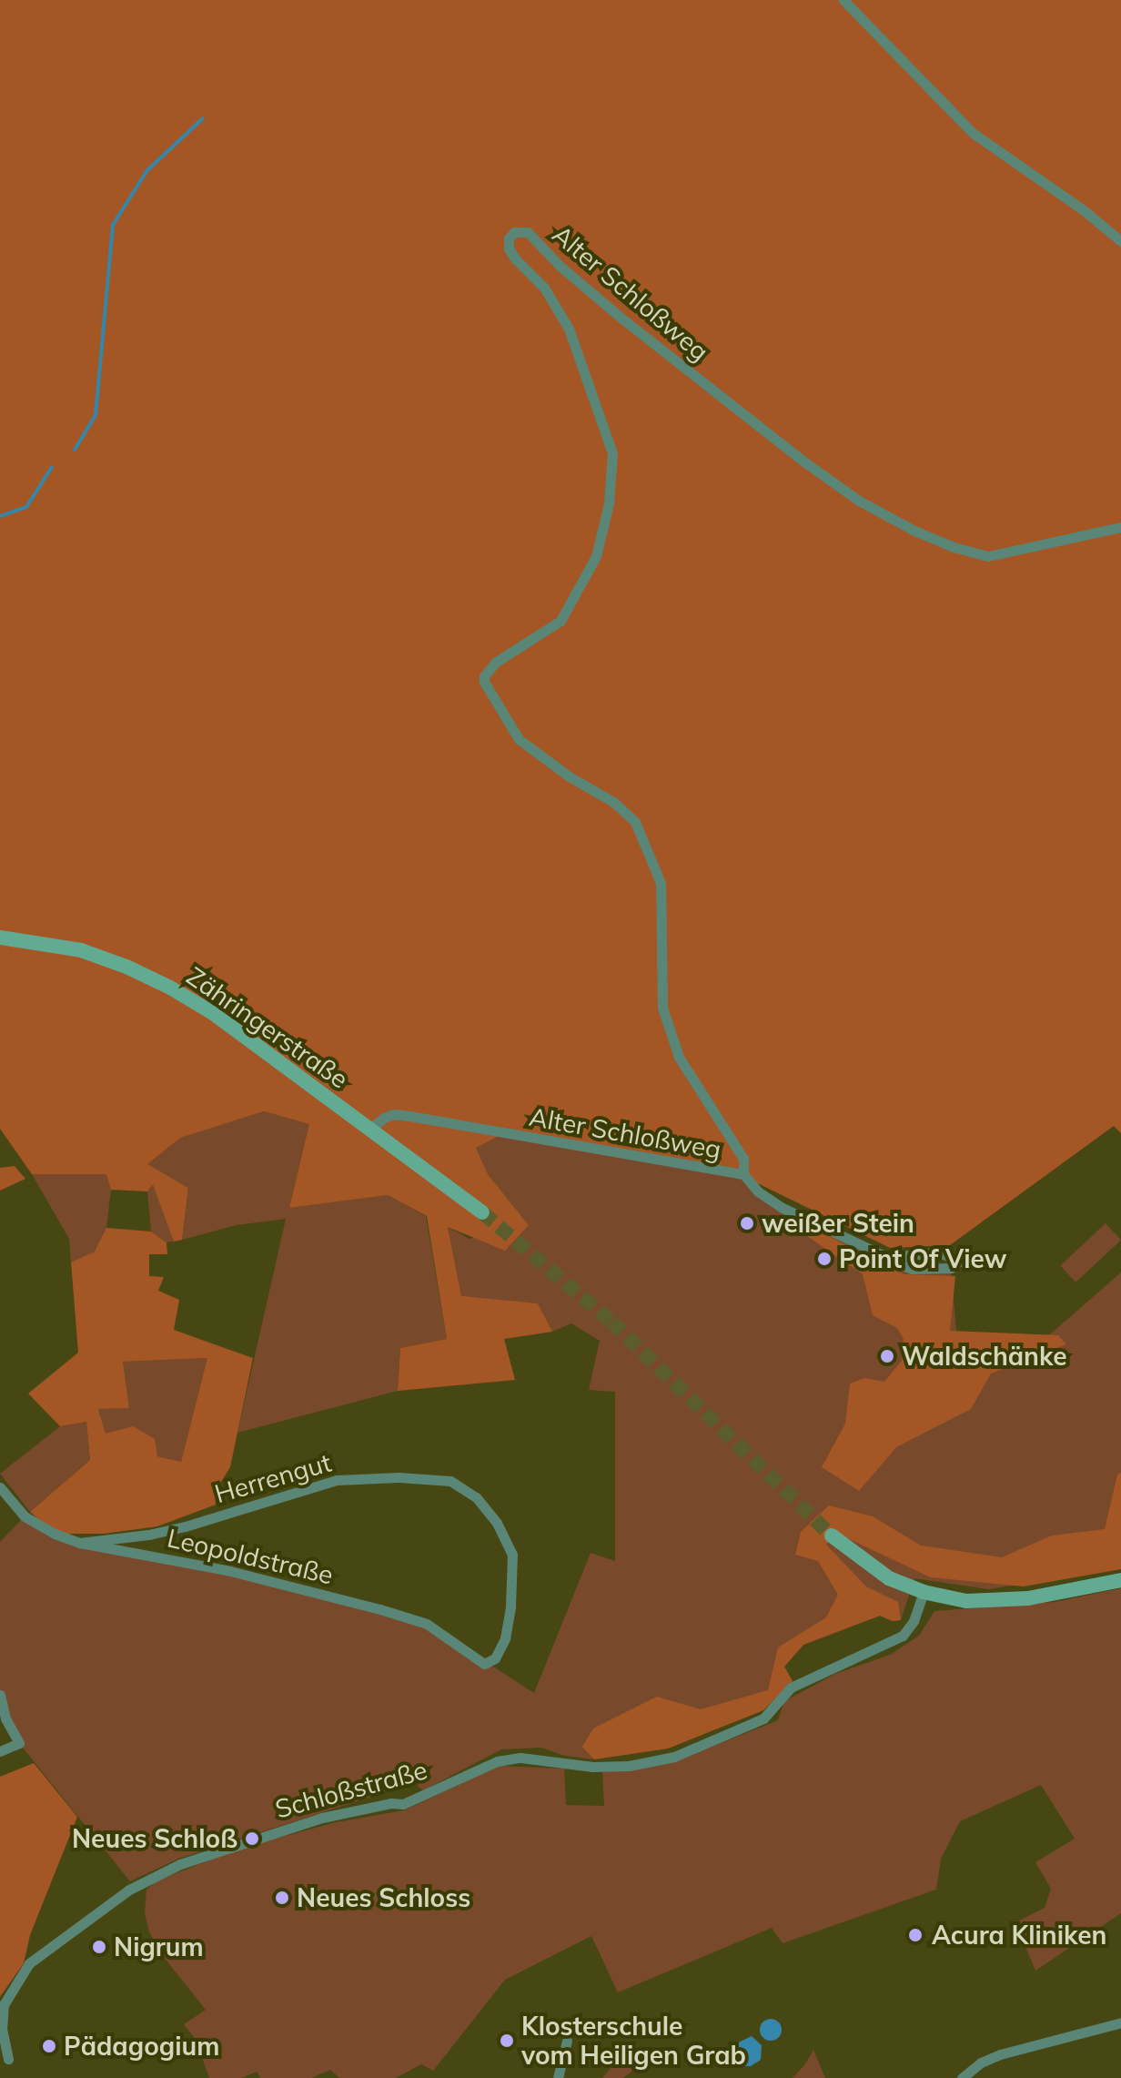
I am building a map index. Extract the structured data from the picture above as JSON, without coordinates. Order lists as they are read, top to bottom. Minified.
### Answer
{"streets":{"main road":["Zähringerstraße"],"street":["Alter Schloßweg","Herrengut","Leopoldstraße","Schloßstraße"]},"crossings":[["Alter Schloßweg","Zähringerstraße"],["Herrengut","Leopoldstraße"]],"places":["weißer Stein","Point Of View","Waldschänke","Neues Schloß","Neues Schloss","Acura Kliniken","Nigrum","Klosterschule vom Heiligen Grab","Pädagogium"]}
